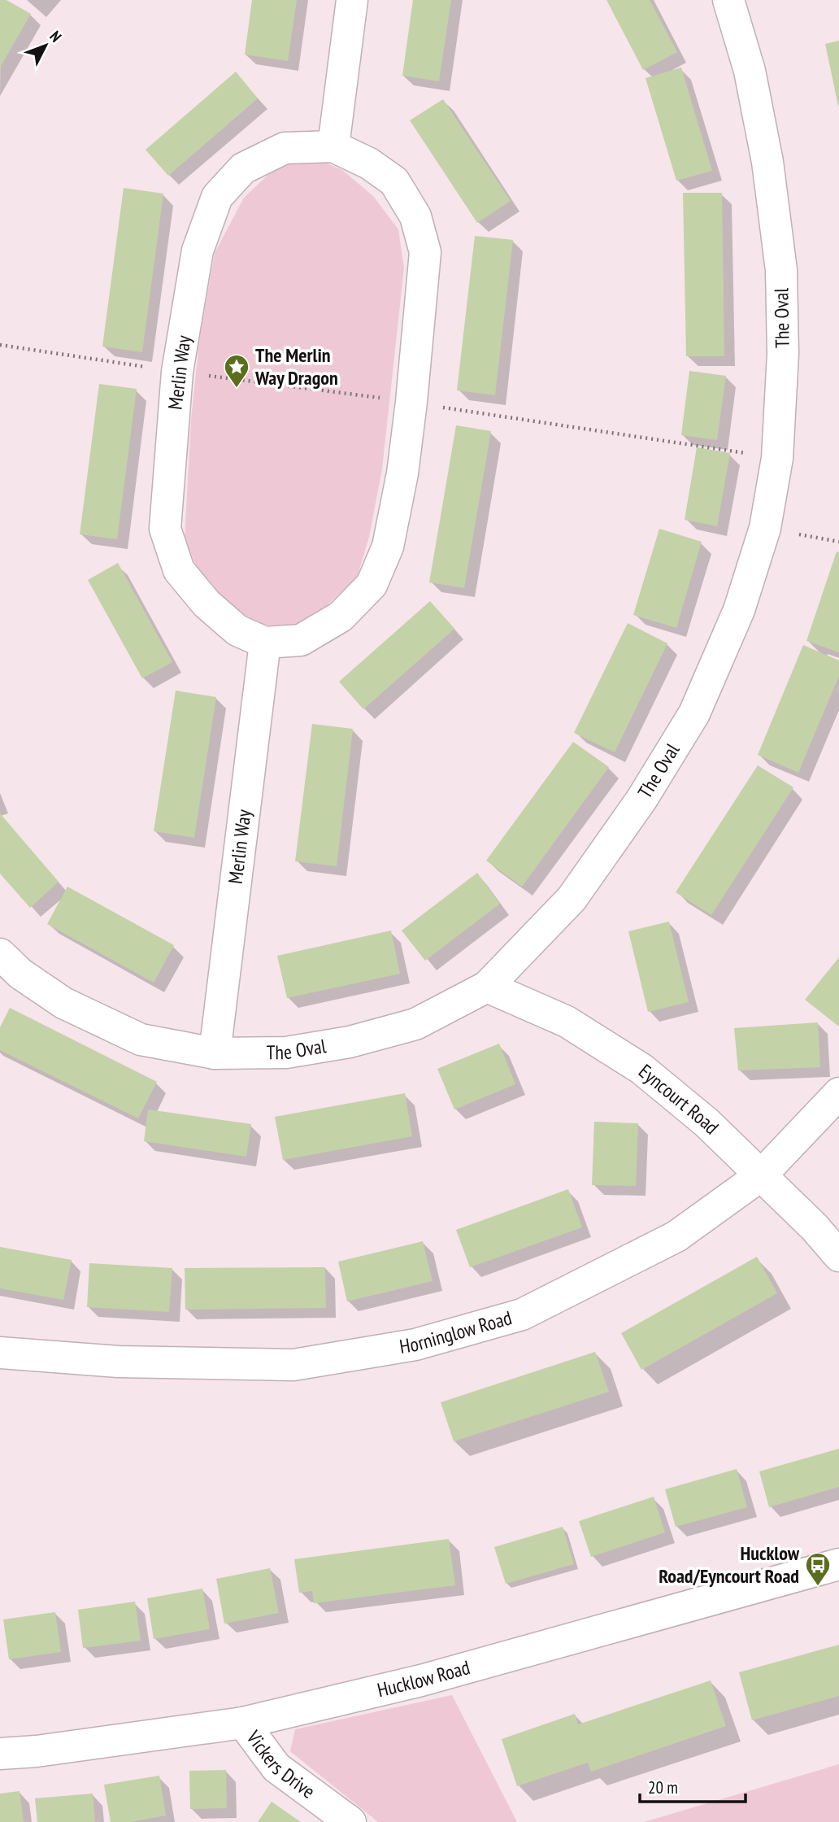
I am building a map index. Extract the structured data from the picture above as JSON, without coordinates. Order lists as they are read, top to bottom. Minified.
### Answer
{"streets":{"street":["The Oval","Merlin Way","Eyncourt Road","Horninglow Road","Hucklow Road","Vickers Drive"]},"crossings":[["The Oval","Merlin Way"],["The Oval","Eyncourt Road"],["Eyncourt Road","Horninglow Road"],["Hucklow Road","Vickers Drive"]],"places":{"place":["The Merlin Way Dragon"],"bus stop":["Hucklow Road/Eyncourt Road"]},"scale_bar":"20 m","north":"top right"}
